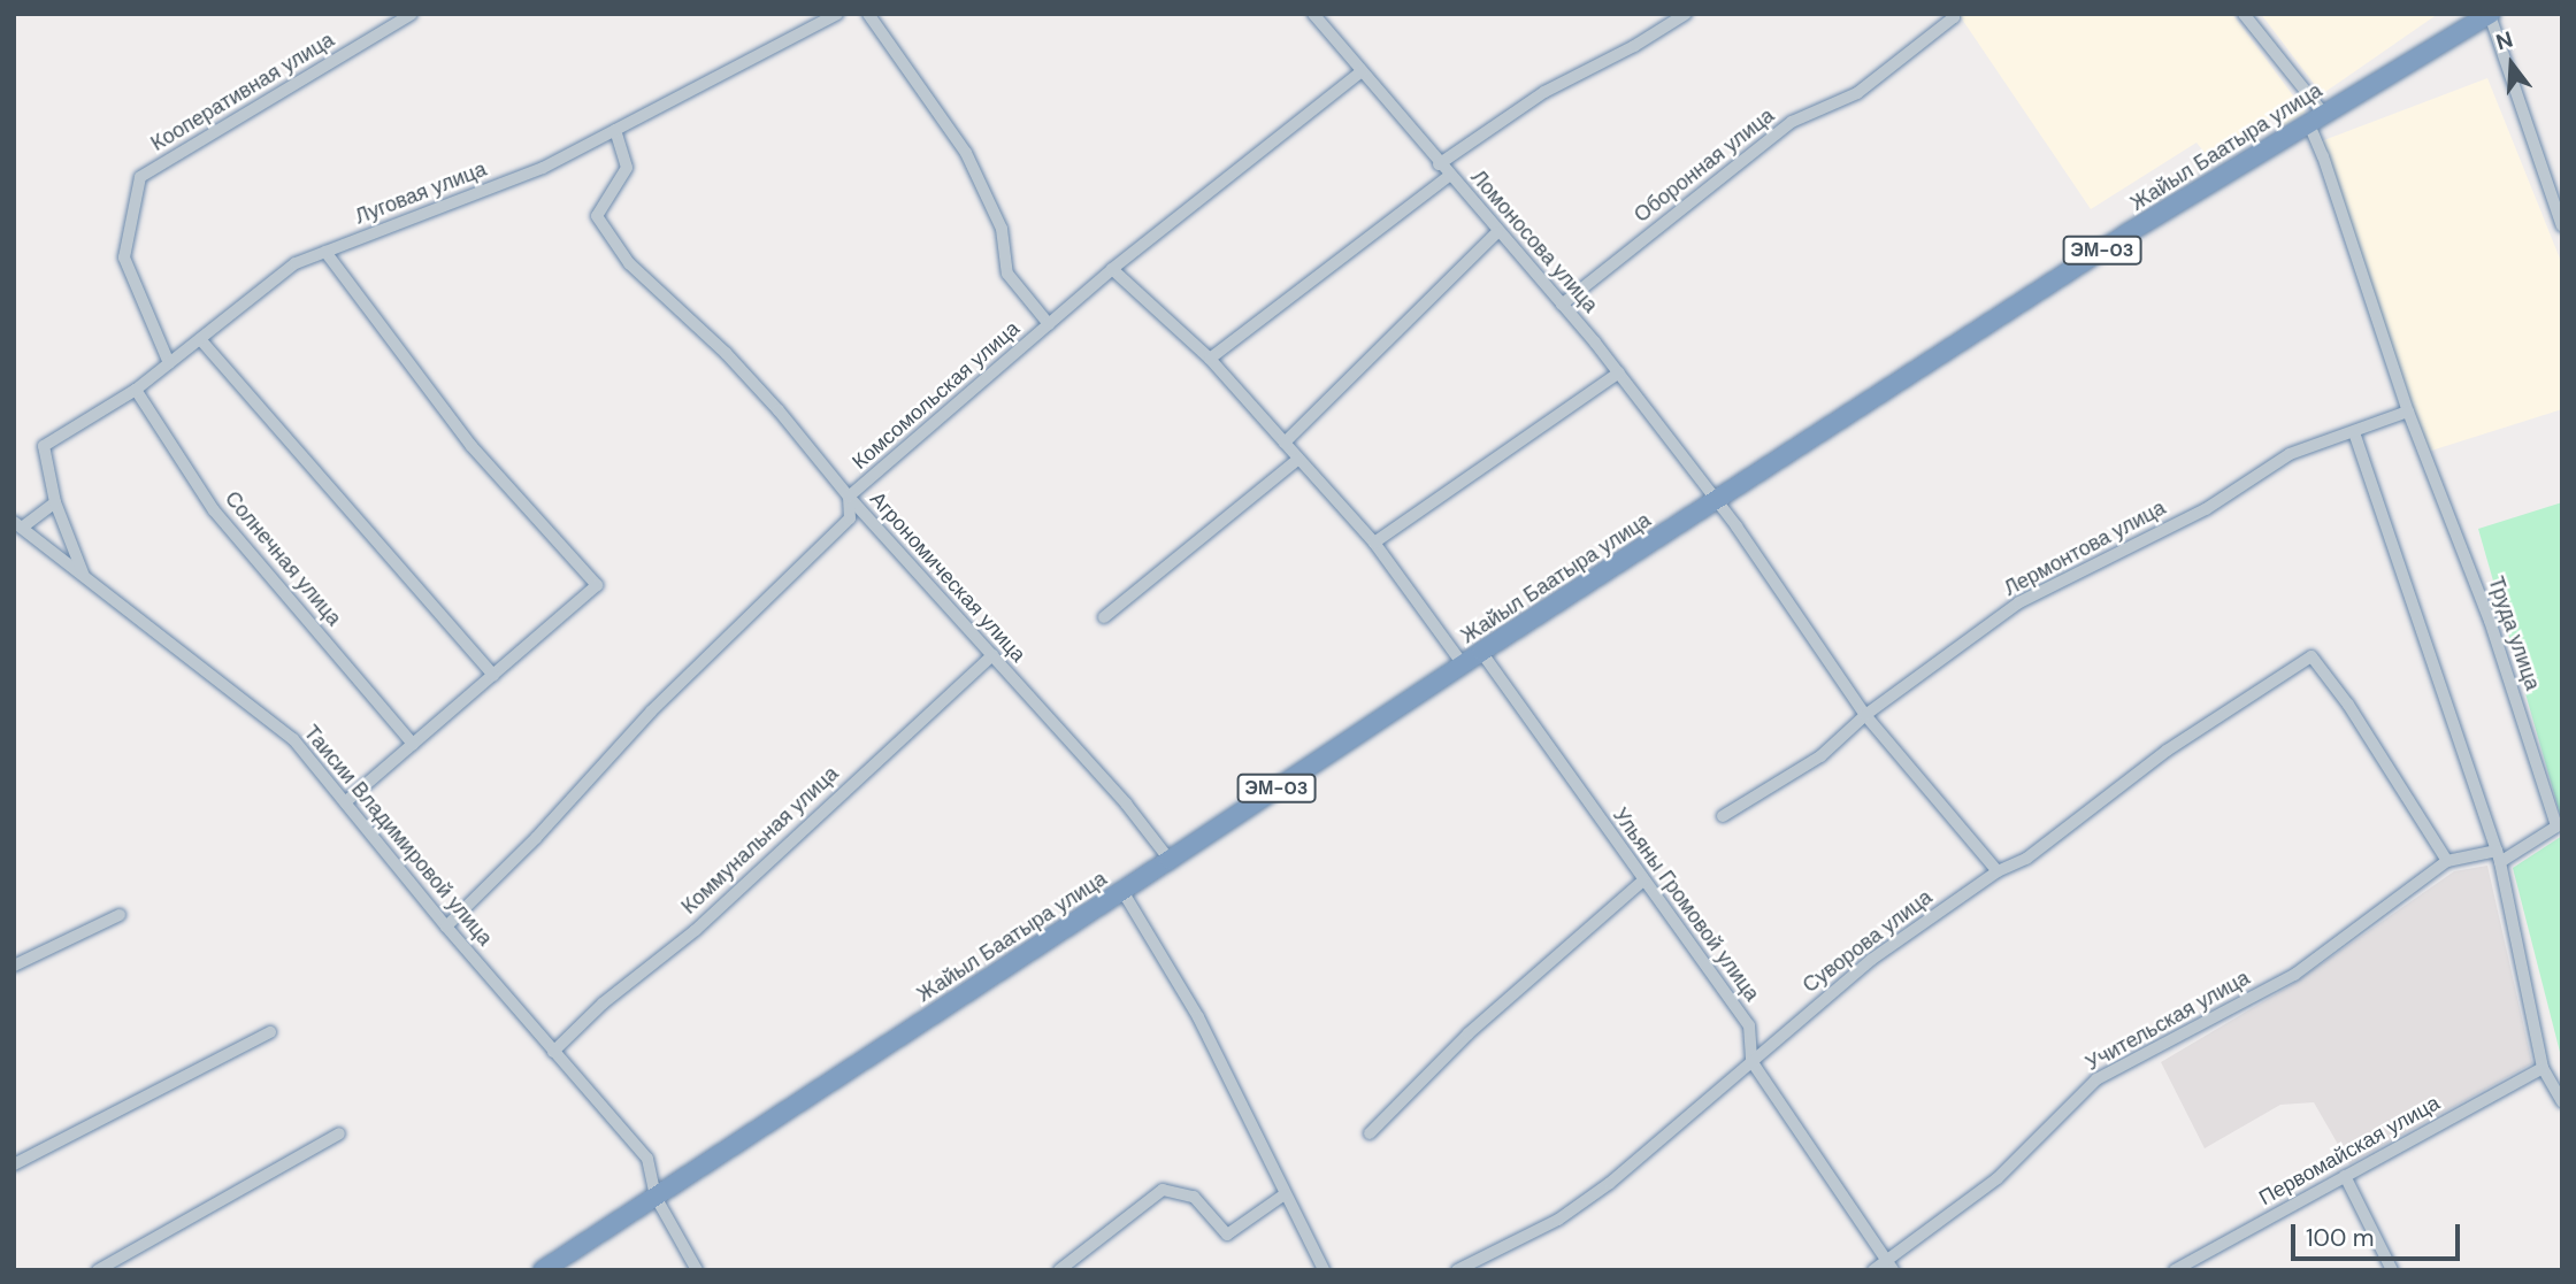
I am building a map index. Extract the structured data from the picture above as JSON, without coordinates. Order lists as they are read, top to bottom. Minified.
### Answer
{"streets":{"highway":["Жайыл Баатыра улица","ЭМ-03"],"street":["Кооперативная улица","Оборонная улица","Луговая улица","Ломоносова улица","Комсомольская улица","Лермонтова улица","Солнечная улица","Агрономическая улица","Труда улица","Таисии Владимировой улица","Коммунальная улица","Ульяны Громовой улица","Суворова улица","Учительская улица","Первомайская улица"]},"crossings":[["Кооперативная улица","Луговая улица"],["Жайыл Баатыра улица","Ломоносова улица"],["Жайыл Баатыра улица","ЭМ-03"],["Жайыл Баатыра улица","Агрономическая улица"],["Жайыл Баатыра улица","Труда улица"],["Жайыл Баатыра улица","Таисии Владимировой улица"],["Жайыл Баатыра улица","Ульяны Громовой улица"],["Оборонная улица","Ломоносова улица"],["Луговая улица","Солнечная улица"],["Луговая улица","Агрономическая улица"],["Ломоносова улица","Комсомольская улица"],["Ломоносова улица","Лермонтова улица"],["Ломоносова улица","Суворова улица"],["ЭМ-03","Таисии Владимировой улица"],["Комсомольская улица","Агрономическая улица"],["Комсомольская улица","Таисии Владимировой улица"],["Лермонтова улица","Труда улица"],["Агрономическая улица","Коммунальная улица"],["Труда улица","Учительская улица"],["Таисии Владимировой улица","Коммунальная улица"],["Ульяны Громовой улица","Суворова улица"],["Ульяны Громовой улица","Учительская улица"],["Суворова улица","Учительская улица"]],"scale_bar":"100 m","north":"top"}
